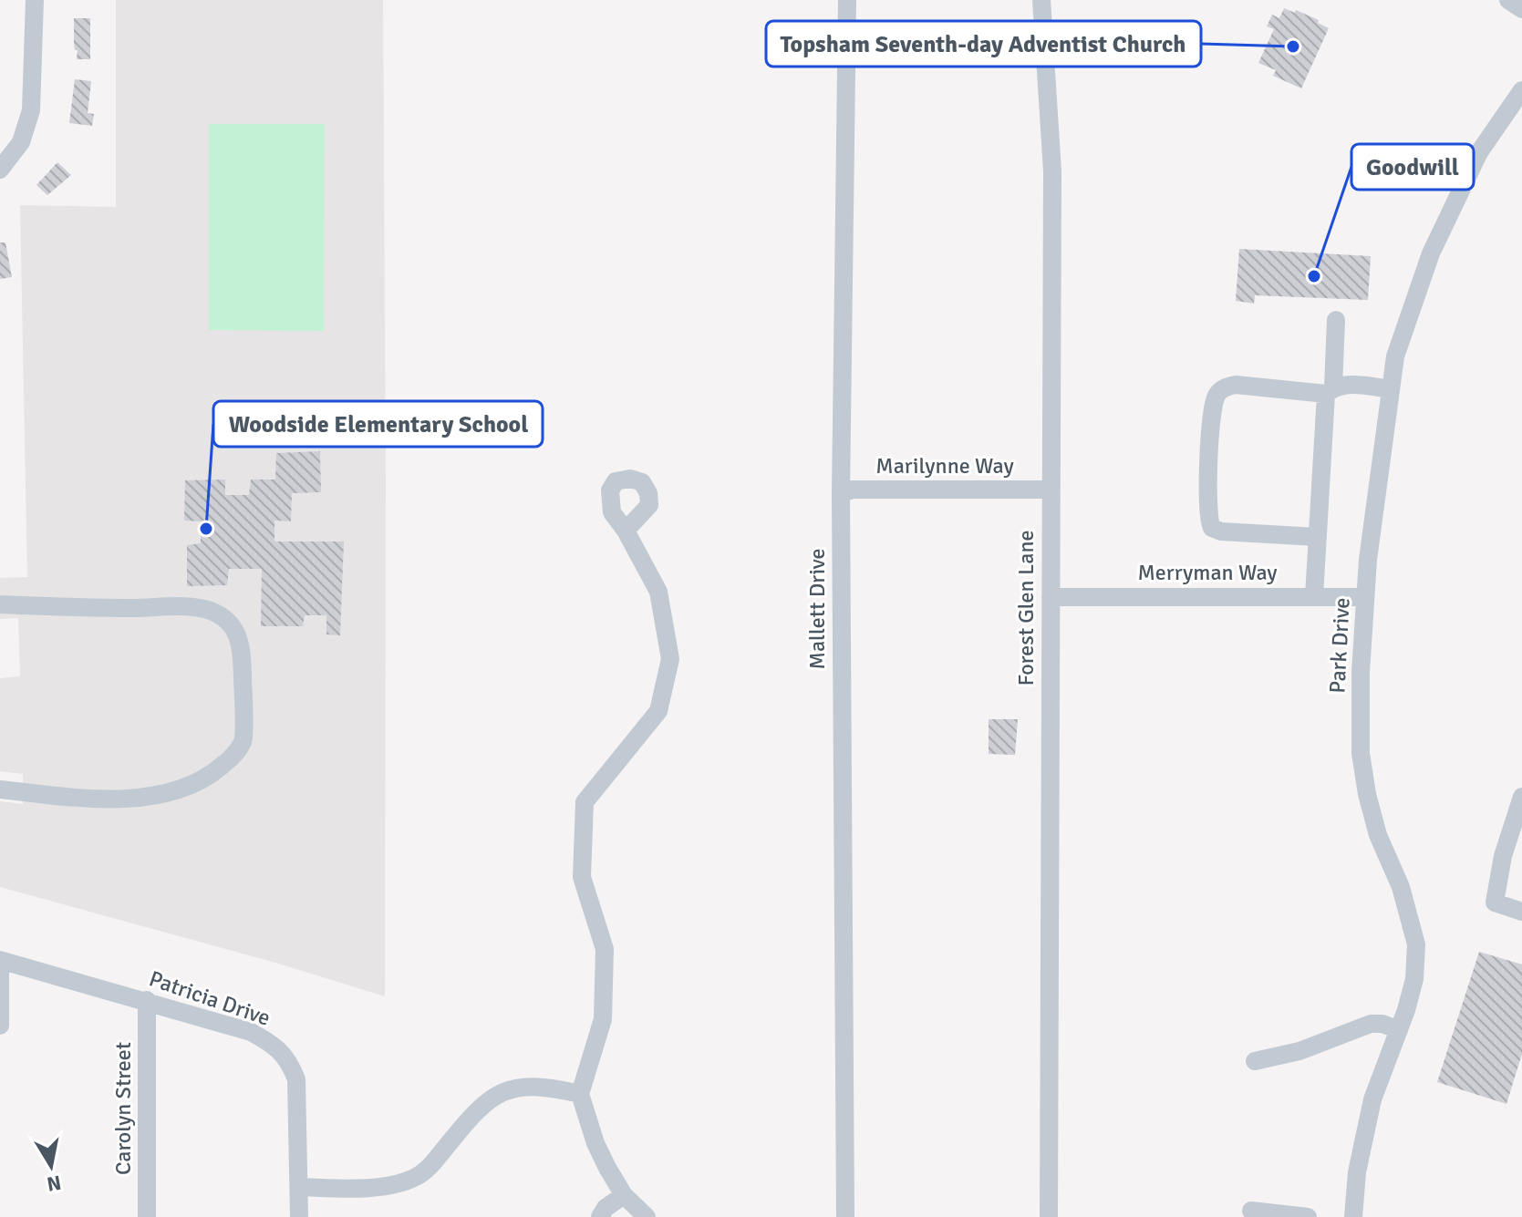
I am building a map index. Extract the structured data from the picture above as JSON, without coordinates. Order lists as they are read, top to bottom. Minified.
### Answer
{"streets":{"street":["Marilynne Way","Merryman Way","Forest Glen Lane","Mallett Drive","Park Drive","Patricia Drive","Carolyn Street"]},"crossings":[["Marilynne Way","Forest Glen Lane"],["Marilynne Way","Mallett Drive"],["Merryman Way","Forest Glen Lane"],["Merryman Way","Park Drive"],["Patricia Drive","Carolyn Street"]],"places":["Topsham Seventh-day Adventist Church","Goodwill","Woodside Elementary School"],"north":"bottom"}
